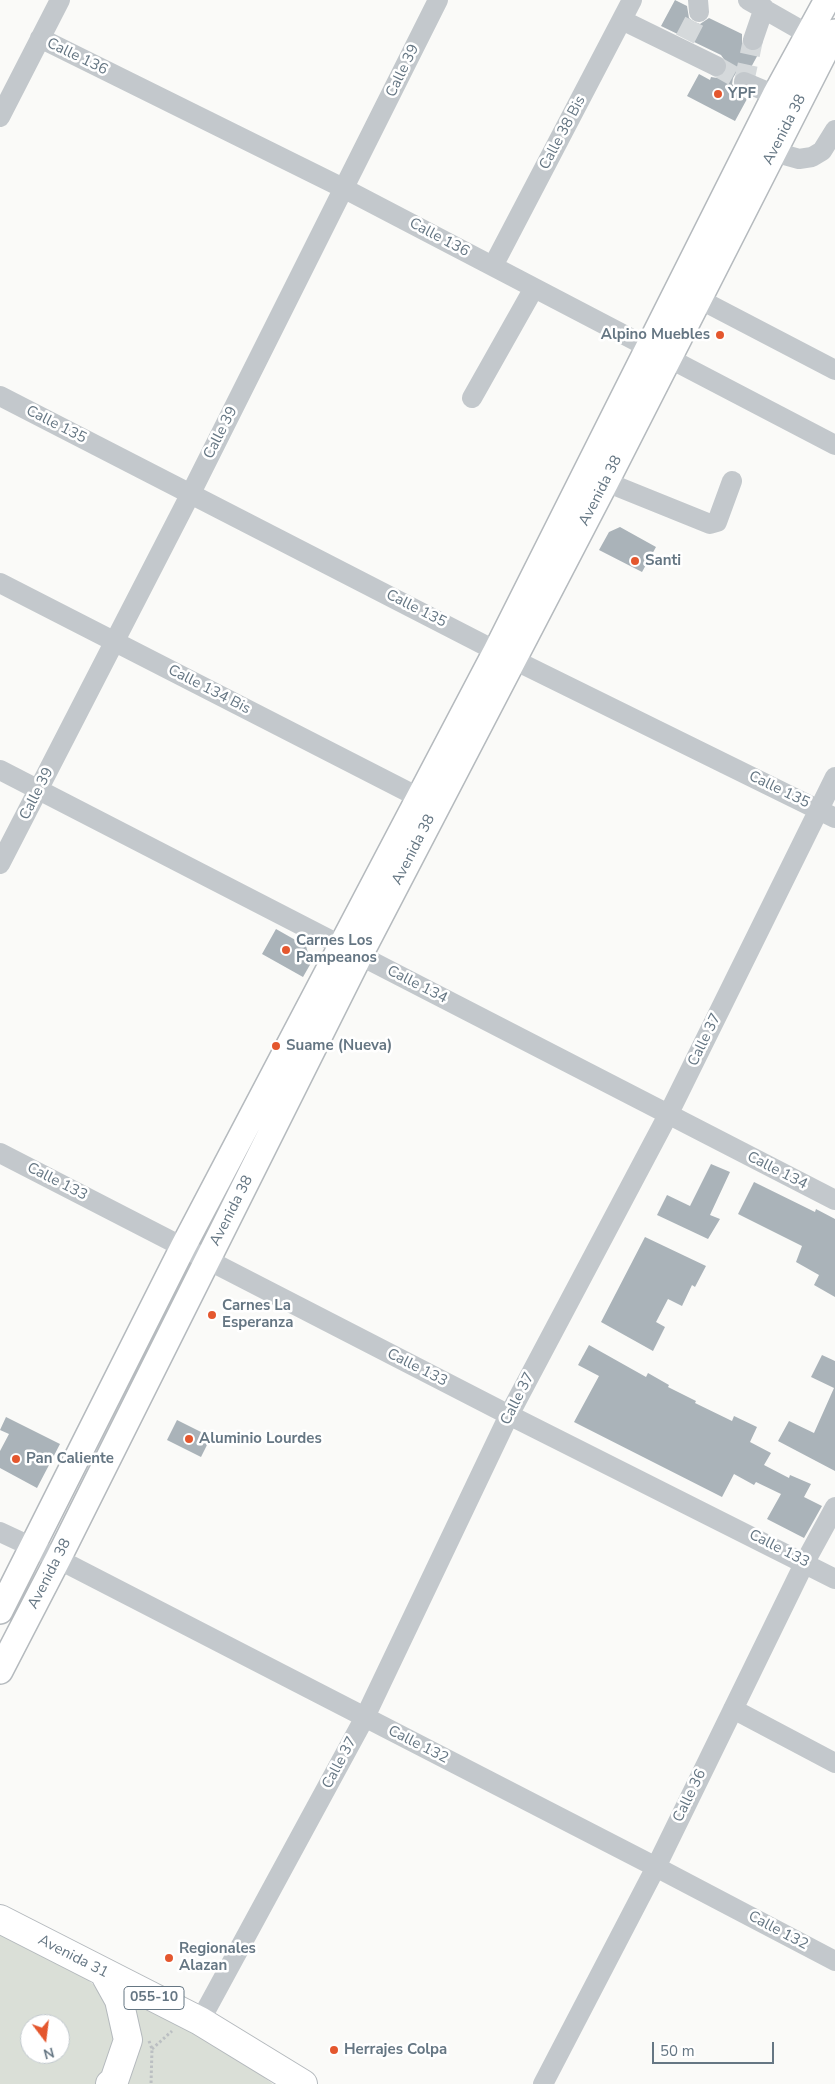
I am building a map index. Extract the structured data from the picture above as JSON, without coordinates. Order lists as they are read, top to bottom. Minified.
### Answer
{"streets":{"highway":["Avenida 31","055-10"],"main road":["Avenida 38"],"street":["Calle 136","Calle 39","Calle 38 Bis","Calle 135","Calle 134 Bis","Calle 134","Calle 37","Calle 133","Calle 132","Calle 36"]},"crossings":[["Calle 136","Calle 39"],["Calle 136","Avenida 38"],["Calle 136","Calle 38 Bis"],["Calle 39","Calle 135"],["Calle 39","Calle 134 Bis"],["Calle 39","Calle 134"],["Avenida 38","Calle 135"],["Avenida 38","Calle 134 Bis"],["Avenida 38","Calle 134"],["Avenida 38","Calle 133"],["Avenida 38","Calle 132"],["Calle 135","Calle 37"],["Calle 134","Calle 37"],["Calle 37","Calle 133"],["Calle 37","Calle 132"],["Calle 37","Avenida 31"],["Calle 133","Calle 36"],["Calle 132","Calle 36"]],"places":["YPF","Alpino Muebles","Santi","Carnes Los Pampeanos","Suame (Nueva)","Carnes La Esperanza","Aluminio Lourdes","Pan Caliente","Regionales Alazan","Herrajes Colpa"],"scale_bar":"50 m","north":"bottom"}
